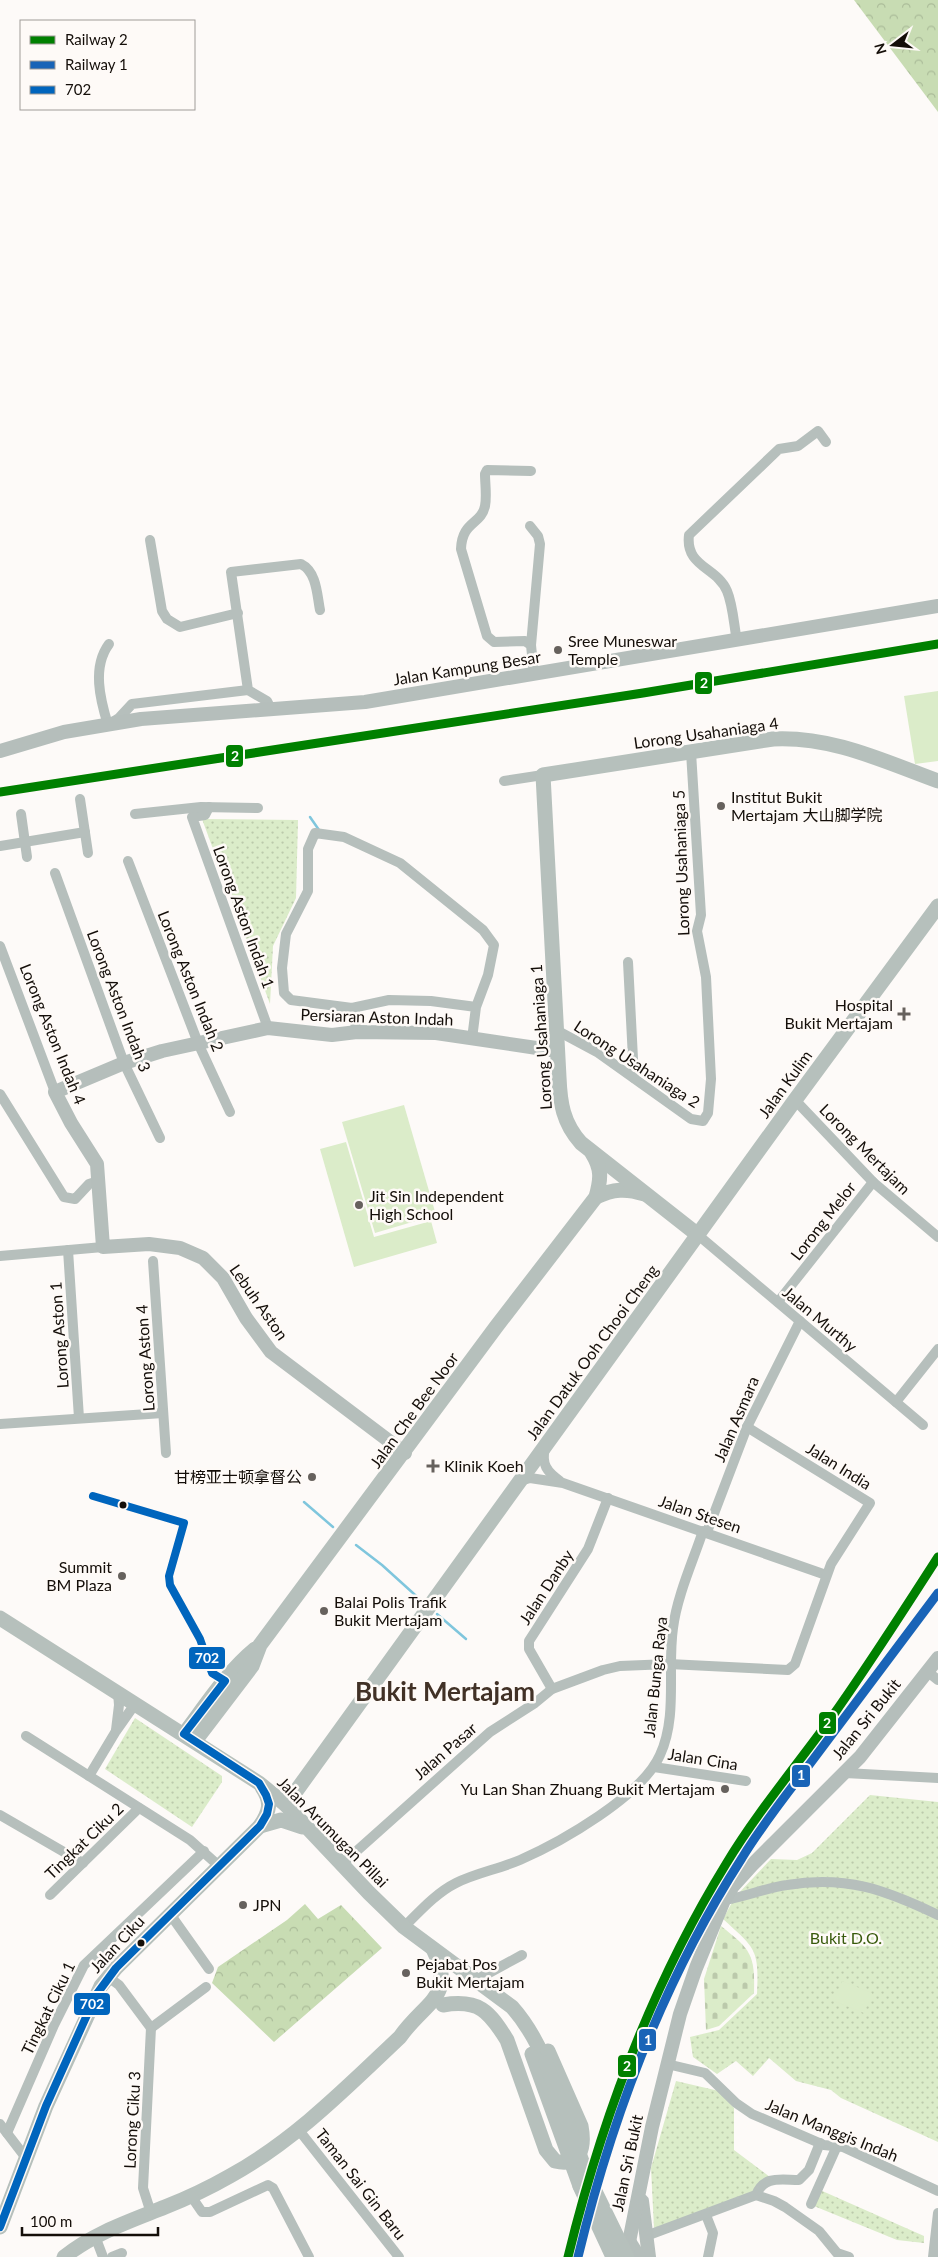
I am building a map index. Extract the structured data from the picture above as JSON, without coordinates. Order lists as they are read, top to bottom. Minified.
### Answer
{"streets":{"main road":["Lorong Usahaniaga 4","Lorong Usahaniaga 1","Jalan Kulim","Jalan Datuk Ooh Chooi Cheng","Jalan Che Bee Noor","Jalan Arumugan Pillai","Jalan Ciku"],"street":["Jalan Kampung Besar","Lorong Usahaniaga 5","Lorong Aston Indah 1","Lorong Aston Indah 2","Lorong Aston Indah 3","Persiaran Aston Indah","Lorong Aston Indah 4","Lorong Usahaniaga 2","Lorong Mertajam","Lorong Melor","Lebuh Aston","Jalan Murthy","Lorong Aston 1","Lorong Aston 4","Jalan Asmara","Jalan India","Jalan Stesen","Jalan Danby","Jalan Bunga Raya","Jalan Sri Bukit","Jalan Pasar","Jalan Cina","Tingkat Ciku 2","Tingkat Ciku 1","Lorong Ciku 3","Jalan Manggis Indah","Taman Sai Gin Baru"]},"crossings":[["Lorong Usahaniaga 4","Lorong Usahaniaga 5"],["Lorong Usahaniaga 4","Lorong Usahaniaga 1"],["Lorong Usahaniaga 5","Lorong Usahaniaga 2"],["Lorong Aston Indah 1","Persiaran Aston Indah"],["Lorong Aston Indah 2","Persiaran Aston Indah"],["Lorong Aston Indah 3","Persiaran Aston Indah"],["Persiaran Aston Indah","Lorong Aston Indah 4"],["Persiaran Aston Indah","Lorong Usahaniaga 1"],["Lorong Aston Indah 4","Lebuh Aston"],["Lorong Usahaniaga 1","Lorong Usahaniaga 2"],["Lorong Usahaniaga 1","Jalan Kulim"],["Lorong Usahaniaga 1","Jalan Murthy"],["Lorong Usahaniaga 1","Jalan Datuk Ooh Chooi Cheng"],["Jalan Kulim","Lorong Mertajam"],["Jalan Kulim","Jalan Murthy"],["Jalan Kulim","Jalan Datuk Ooh Chooi Cheng"],["Lorong Mertajam","Lorong Melor"],["Lorong Melor","Jalan Murthy"],["Lebuh Aston","Lorong Aston 1"],["Lebuh Aston","Jalan Che Bee Noor"],["Jalan Murthy","Jalan Datuk Ooh Chooi Cheng"],["Jalan Murthy","Jalan Asmara"],["Jalan Datuk Ooh Chooi Cheng","Jalan Stesen"],["Jalan Datuk Ooh Chooi Cheng","Jalan Arumugan Pillai"],["Jalan Che Bee Noor","Jalan Arumugan Pillai"],["Jalan Asmara","Jalan India"],["Jalan Asmara","Jalan Stesen"],["Jalan Asmara","Jalan Bunga Raya"],["Jalan India","Jalan Stesen"],["Jalan India","Jalan Pasar"],["Jalan Stesen","Jalan Danby"],["Jalan Stesen","Jalan Bunga Raya"],["Jalan Stesen","Jalan Pasar"],["Jalan Danby","Jalan Pasar"],["Jalan Bunga Raya","Jalan Pasar"],["Jalan Bunga Raya","Jalan Cina"],["Jalan Bunga Raya","Jalan Arumugan Pillai"],["Jalan Sri Bukit","Jalan Manggis Indah"],["Jalan Pasar","Jalan Arumugan Pillai"]],"districts":["Bukit Mertajam"],"parks":["Bukit D.O."],"places":{"other":["Sree Muneswar Temple","Institut Bukit Mertajam 大山脚学院","Jit Sin Independent High School","甘榜亚士顿拿督公","Summit BM Plaza","Balai Polis Trafik Bukit Mertajam","Yu Lan Shan Zhuang Bukit Mertajam","JPN","Pejabat Pos Bukit Mertajam"],"health":["Hospital Bukit Mertajam","Klinik Koeh"]},"lines":["rail line 2","transit line 702","rail line 1"],"legend":["Railway 2","Railway 1","702"],"scale_bar":"100 m","north":"left"}
